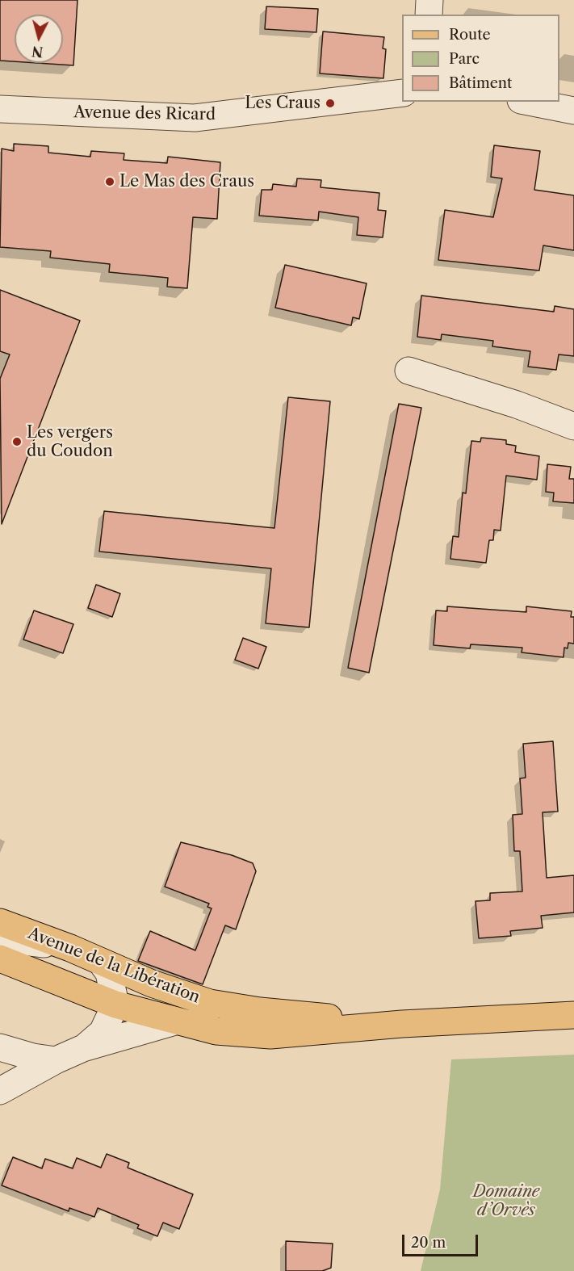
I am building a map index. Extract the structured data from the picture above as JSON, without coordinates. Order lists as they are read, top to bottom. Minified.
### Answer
{"streets":{"main road":["Avenue de la Libération"],"street":["Avenue des Ricard"]},"parks":["Domaine d’Orvès"],"places":["Les Craus","Le Mas des Craus","Les vergers du Coudon"],"legend":["Route","Parc","Bâtiment"],"scale_bar":"20 m","north":"bottom"}
